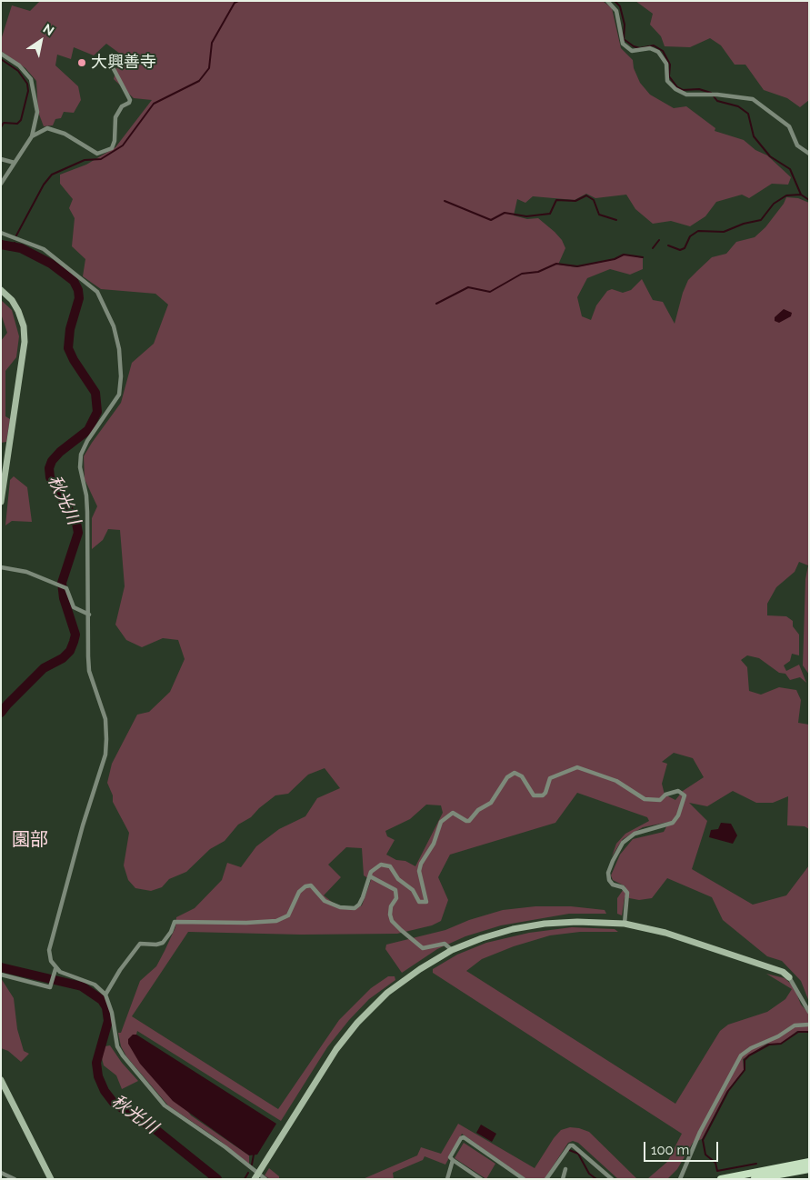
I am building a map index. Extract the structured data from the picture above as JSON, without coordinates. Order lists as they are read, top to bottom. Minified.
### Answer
{"districts":["園部"],"water":["秋光川"],"places":["大興善寺"],"scale_bar":"100 m","north":"top right"}
